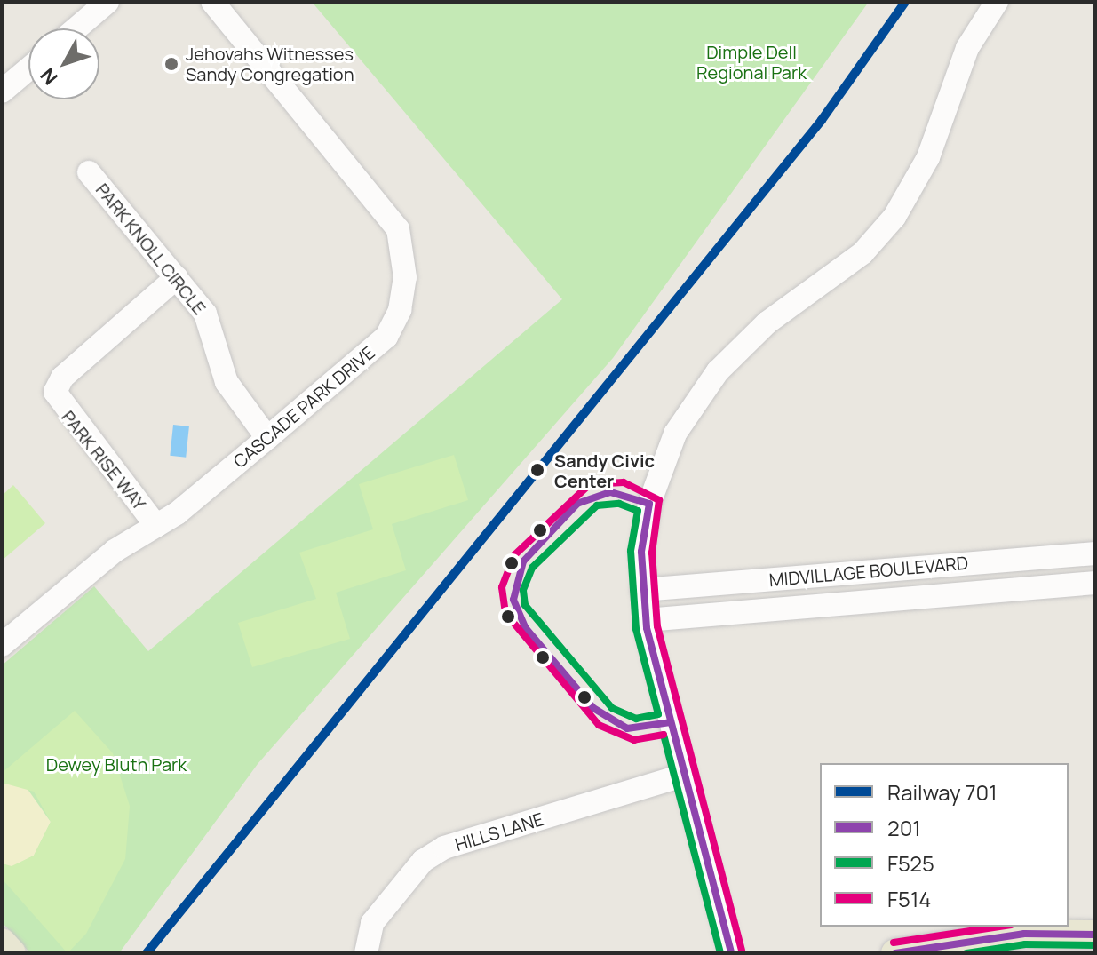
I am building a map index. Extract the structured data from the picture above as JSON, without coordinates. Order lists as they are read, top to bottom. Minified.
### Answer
{"streets":{"street":["PARK KNOLL CIRCLE","CASCADE PARK DRIVE","PARK RISE WAY","MIDVILLAGE BOULEVARD","HILLS LANE"]},"crossings":[["PARK KNOLL CIRCLE","CASCADE PARK DRIVE"],["PARK KNOLL CIRCLE","PARK RISE WAY"],["CASCADE PARK DRIVE","PARK RISE WAY"]],"parks":["Dimple Dell Regional Park","Dewey Bluth Park"],"places":["Jehovahs Witnesses Sandy Congregation","Sandy Civic Center"],"lines":["rail line 701","transit line F514","transit line 201","transit line F525"],"legend":["Railway 701","201","F525","F514"],"north":"bottom left"}
